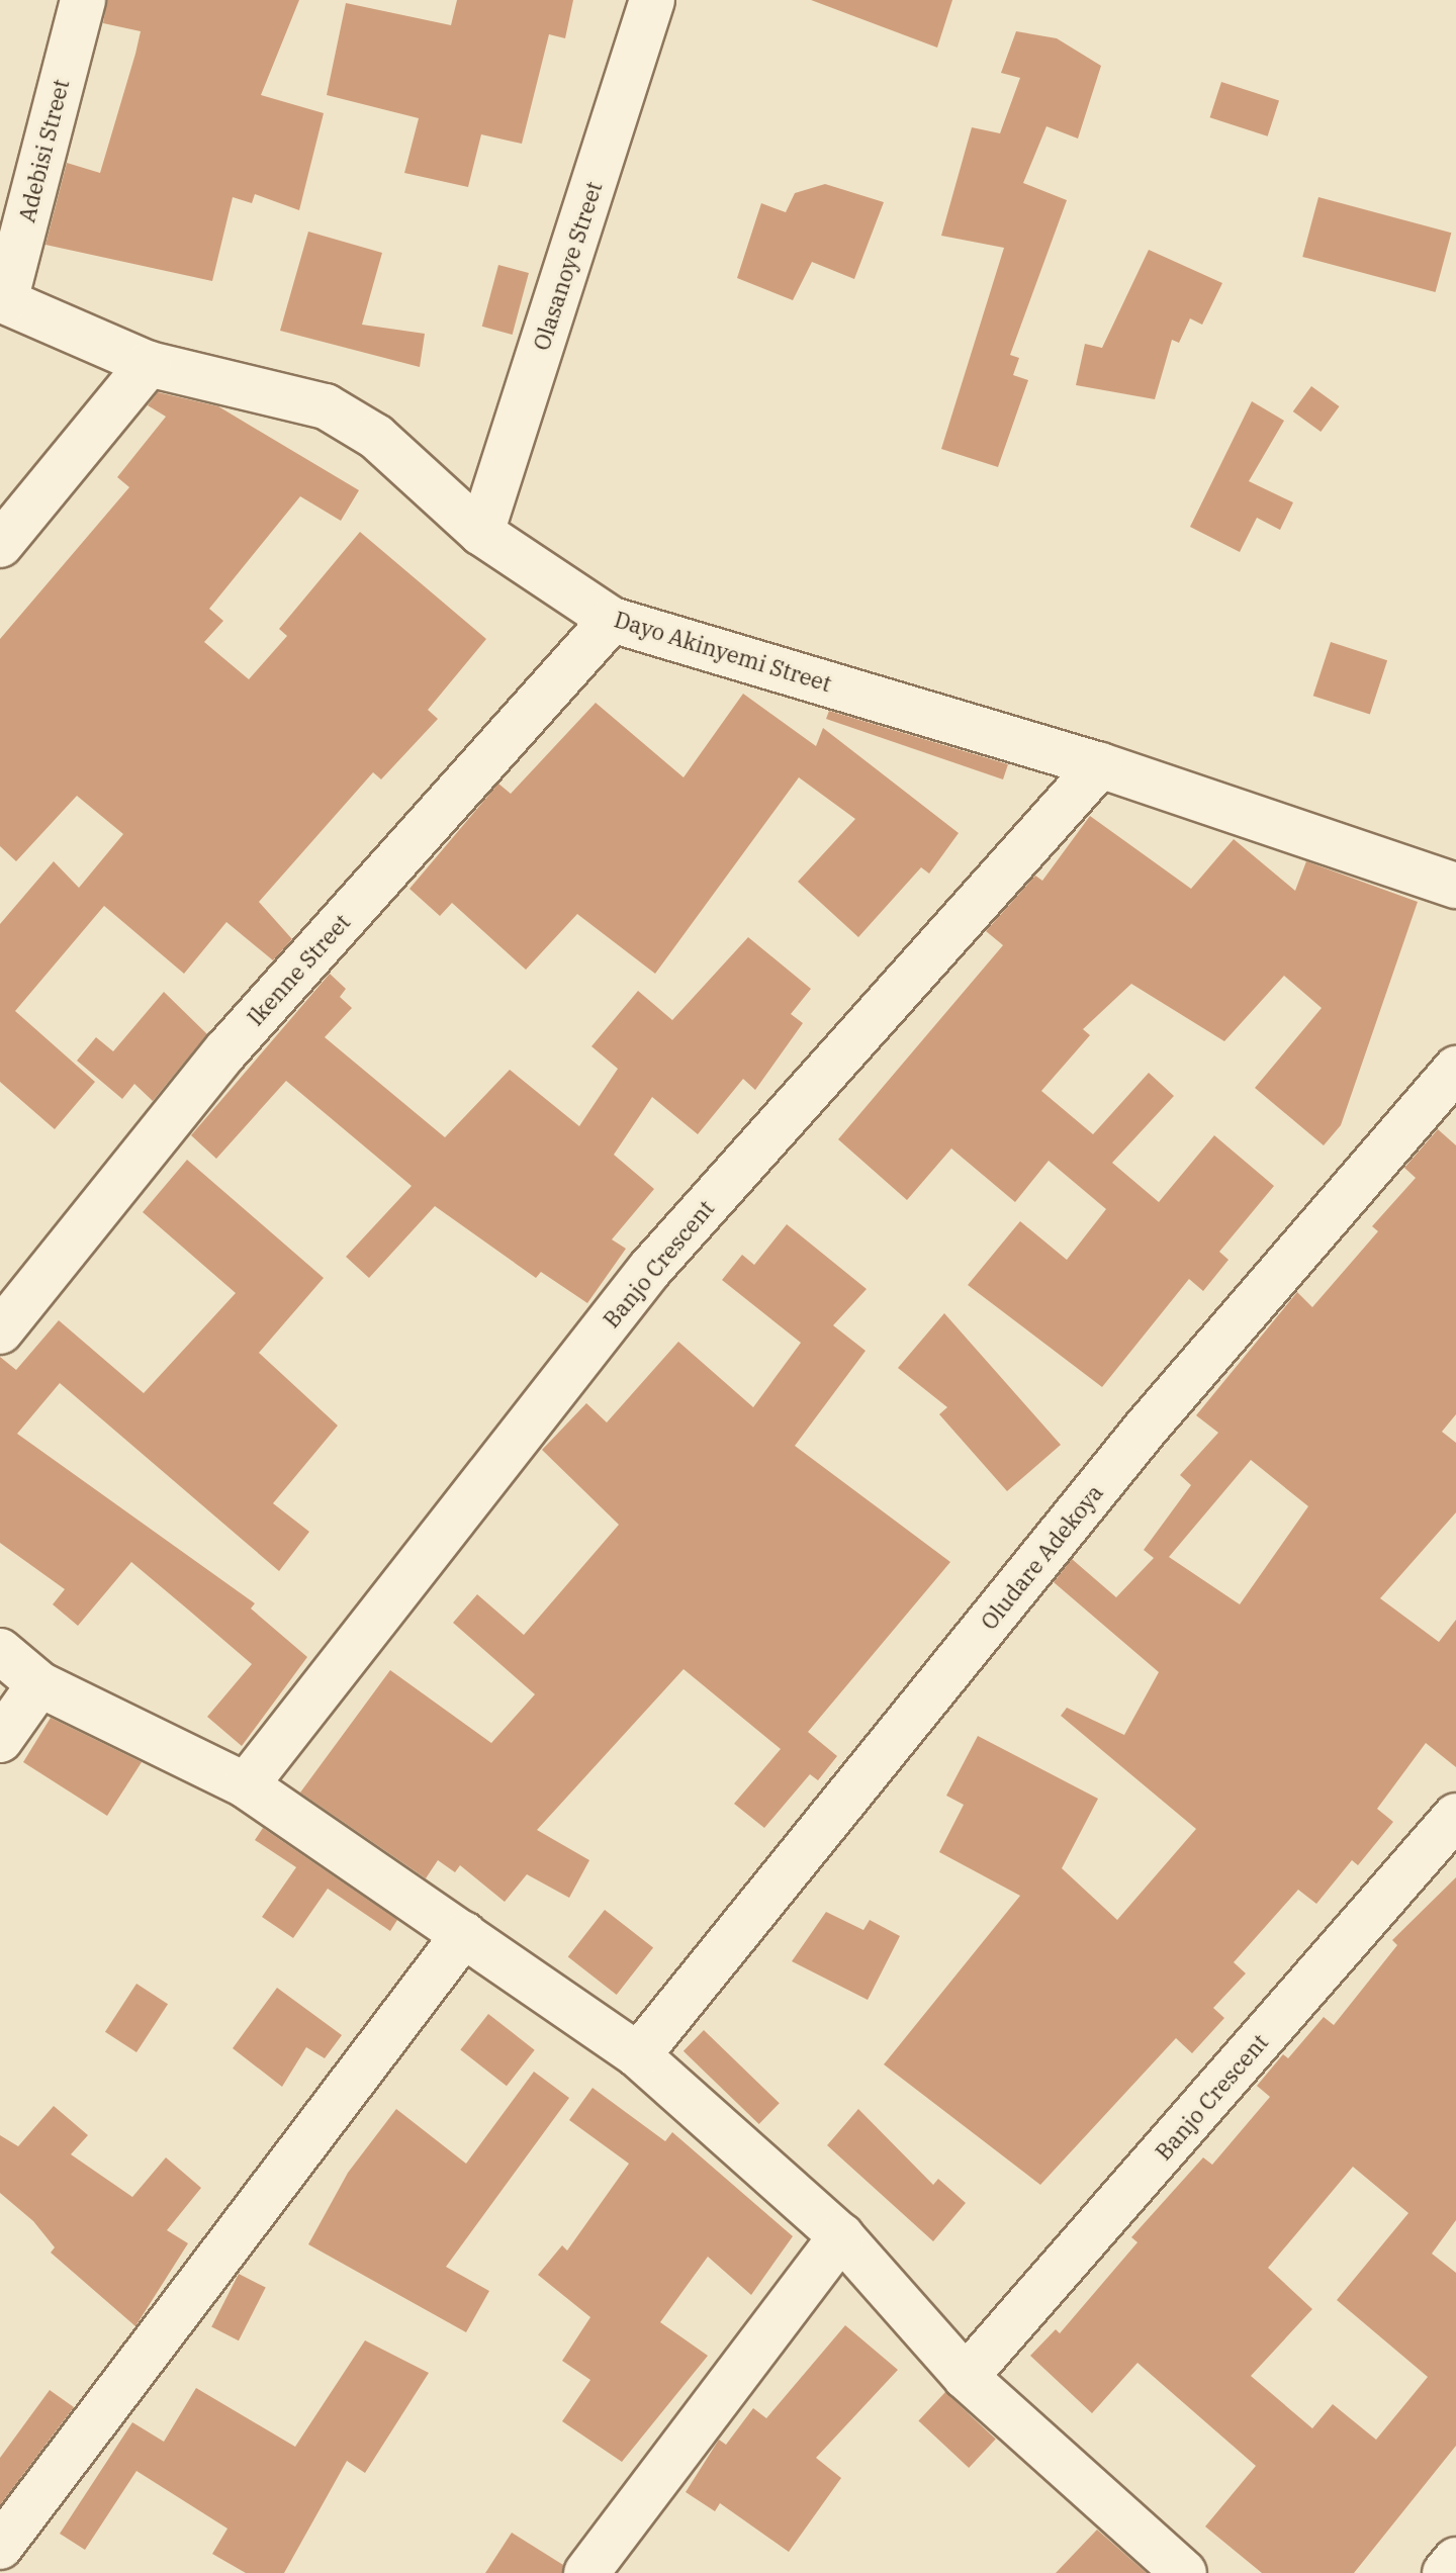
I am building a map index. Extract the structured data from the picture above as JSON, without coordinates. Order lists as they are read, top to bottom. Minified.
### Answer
{"streets":{"street":["Adebisi Street","Olasanoye Street","Dayo Akinyemi Street","Ikenne Street","Banjo Crescent","Oludare Adekoya"]},"crossings":[["Adebisi Street","Dayo Akinyemi Street"],["Olasanoye Street","Dayo Akinyemi Street"],["Dayo Akinyemi Street","Ikenne Street"],["Dayo Akinyemi Street","Banjo Crescent"]]}
